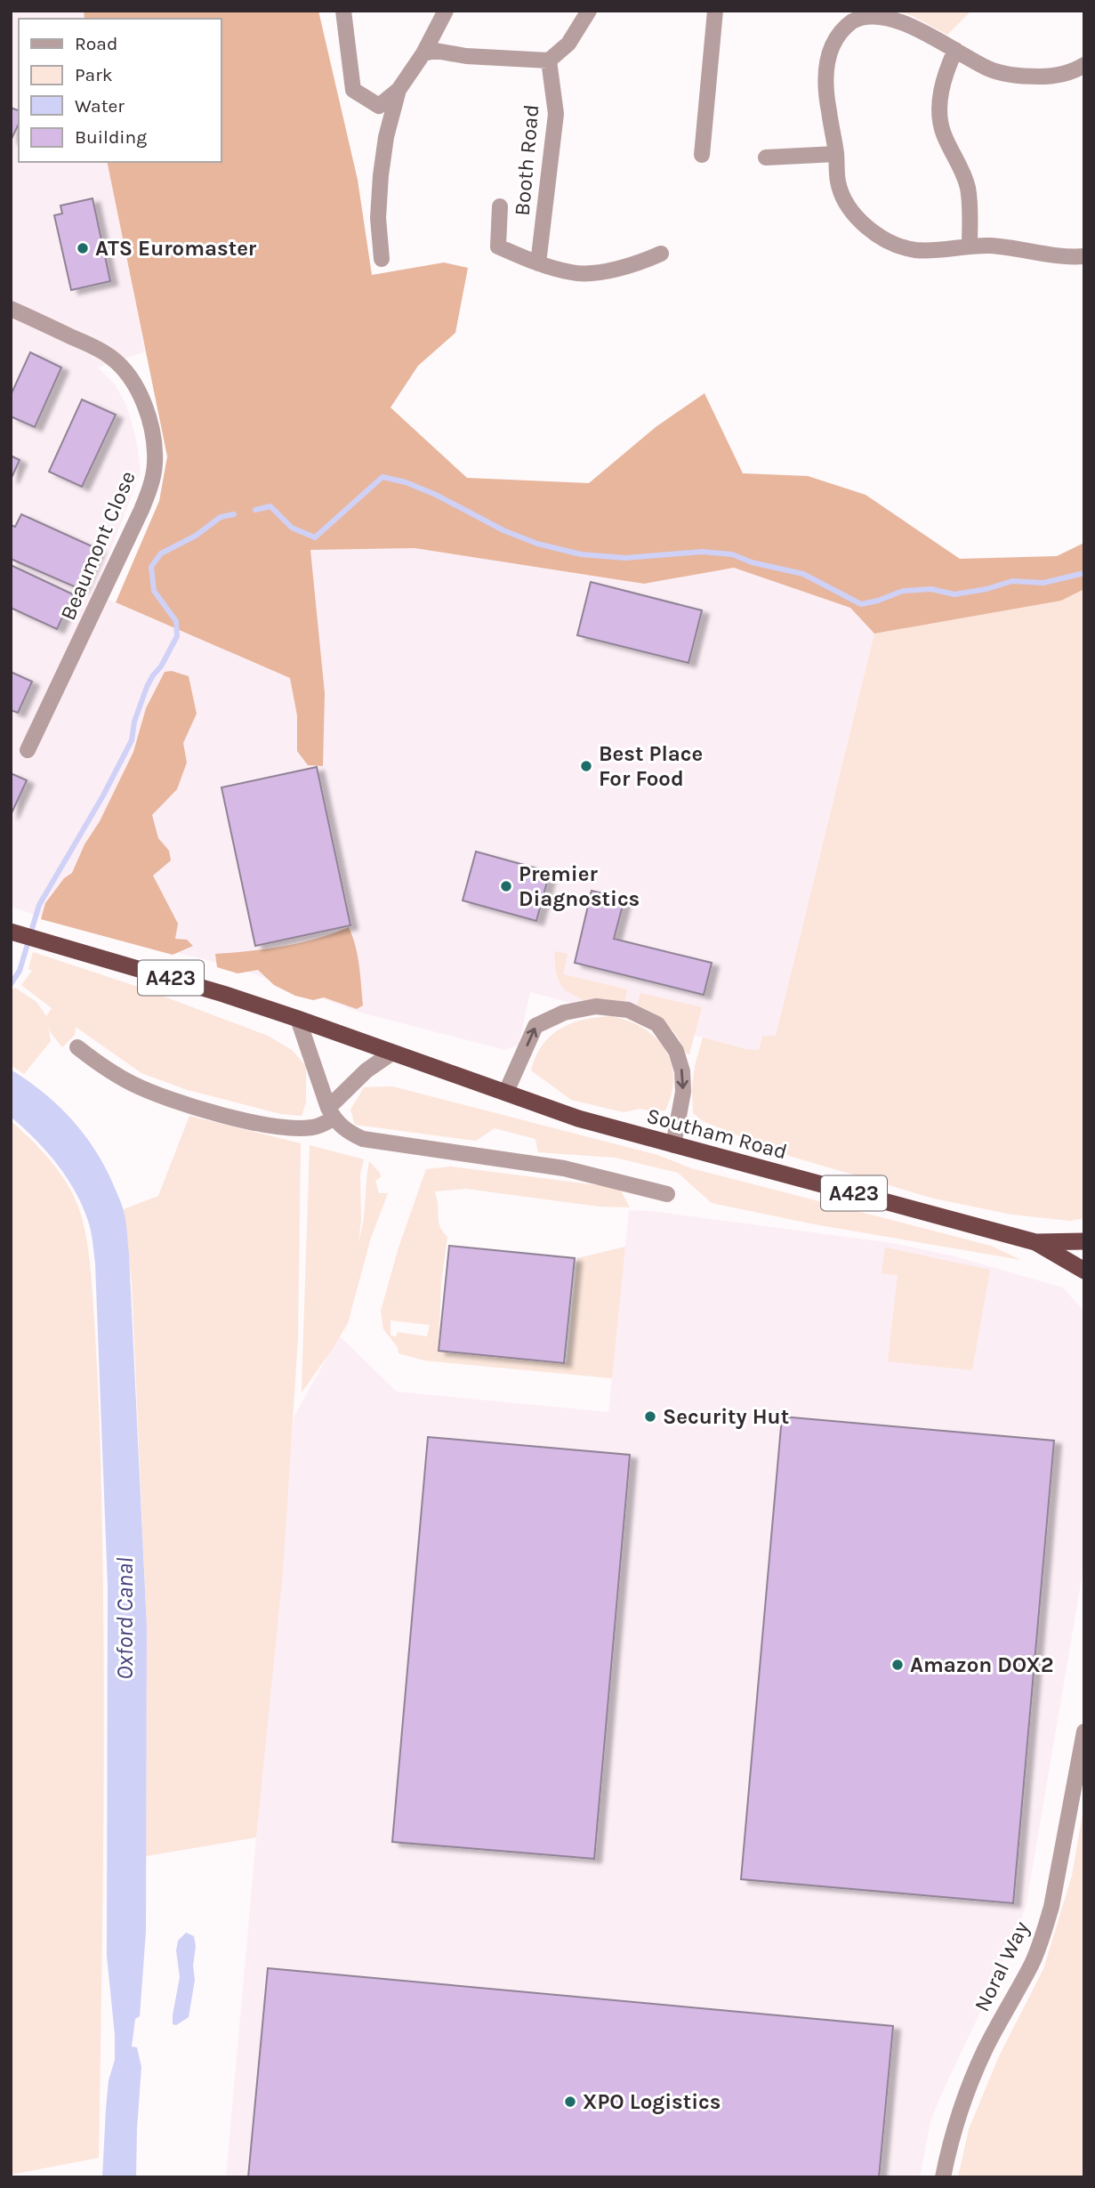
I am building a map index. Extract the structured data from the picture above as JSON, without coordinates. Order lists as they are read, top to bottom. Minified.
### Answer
{"streets":{"highway":["A423","Southam Road"],"street":["Booth Road","Beaumont Close","Noral Way"]},"water":["Oxford Canal"],"places":["ATS Euromaster","Best Place For Food","Premier Diagnostics","Security Hut","Amazon DOX2","XPO Logistics"],"legend":["Road","Park","Water","Building"]}
